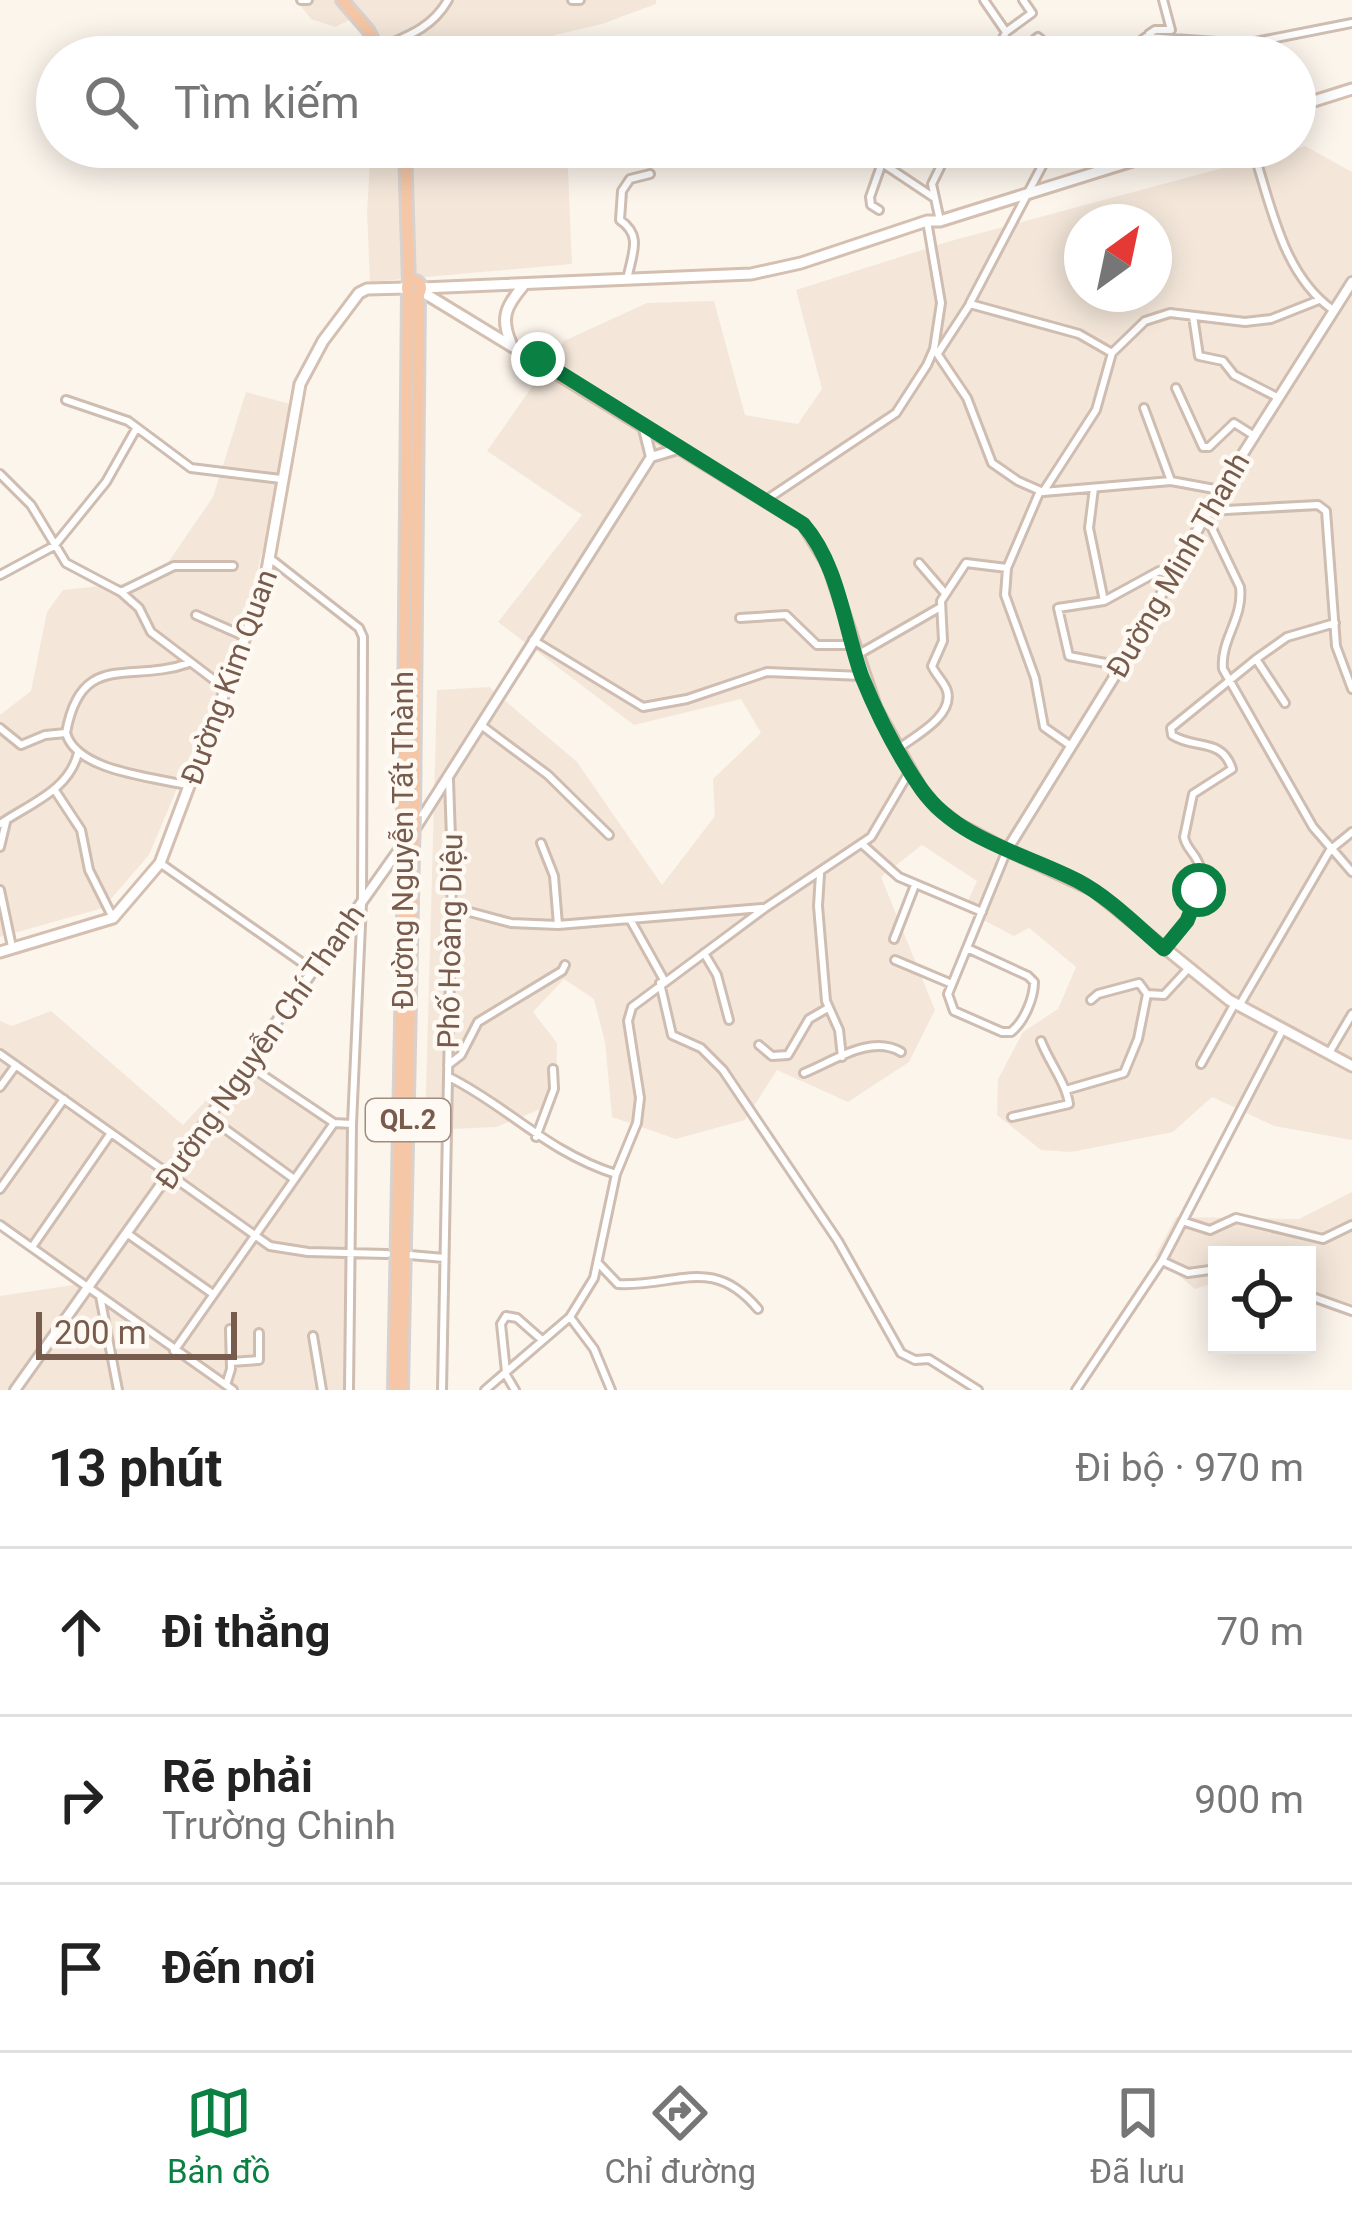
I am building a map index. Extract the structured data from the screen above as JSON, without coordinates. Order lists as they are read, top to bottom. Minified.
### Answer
{"streets":{"highway":["Đường Nguyễn Tất Thành","QL.2"],"main road":["Đường Kim Quan"],"street":["Đường Minh Thanh","Phố Hoàng Diệu","Đường Nguyễn Chí Thanh"]},"crossings":[["Đường Kim Quan","Đường Nguyễn Tất Thành"],["Đường Kim Quan","QL.2"],["Đường Nguyễn Tất Thành","QL.2"],["Phố Hoàng Diệu","Đường Nguyễn Chí Thanh"]],"scale_bar":"200 m","north":"top right","page":{"search":"Tìm kiếm","scale":"200 m","heading":["13 phút","Đi bộ · 970 m"],"list":[["Đi thẳng","70 m"],["Rẽ phải","Trường Chinh","900 m"],"Đến nơi"],"nav":["Bản đồ","Chỉ đường","Đã lưu"]}}
